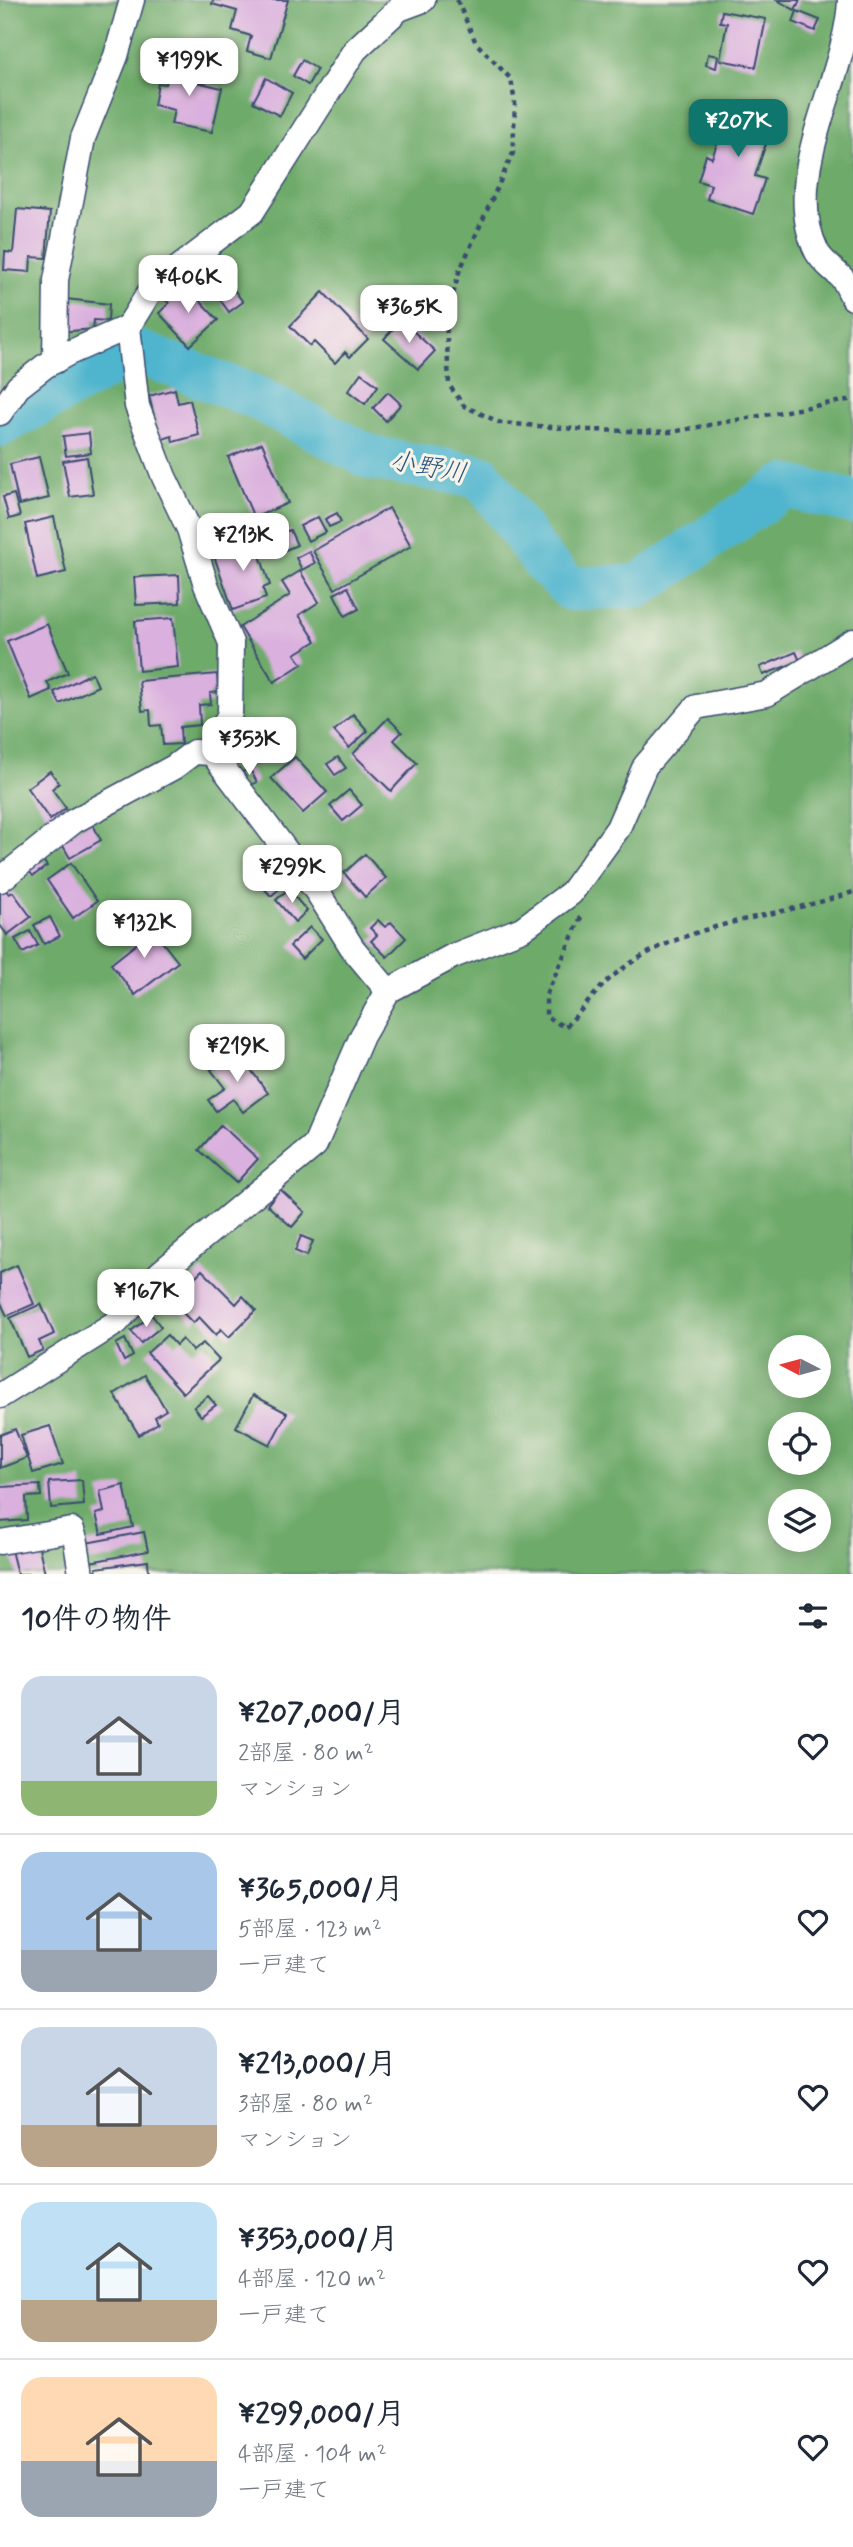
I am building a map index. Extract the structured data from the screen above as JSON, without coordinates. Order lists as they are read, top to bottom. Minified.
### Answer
{"water":["小野川"],"north":"left","page":{"price":["¥199K","¥207K","¥406K","¥365K","¥213K","¥353K","¥299K","¥132K","¥219K","¥167K"],"heading":"10件の物件","list":[{"name":"¥207,000/月","note":"2部屋 · 80 m² · マンション"},{"name":"¥365,000/月","note":"5部屋 · 123 m² · 一戸建て"},{"name":"¥213,000/月","note":"3部屋 · 80 m² · マンション"},{"name":"¥353,000/月","note":"4部屋 · 120 m² · 一戸建て"},{"name":"¥299,000/月","note":"4部屋 · 104 m² · 一戸建て"}]}}
